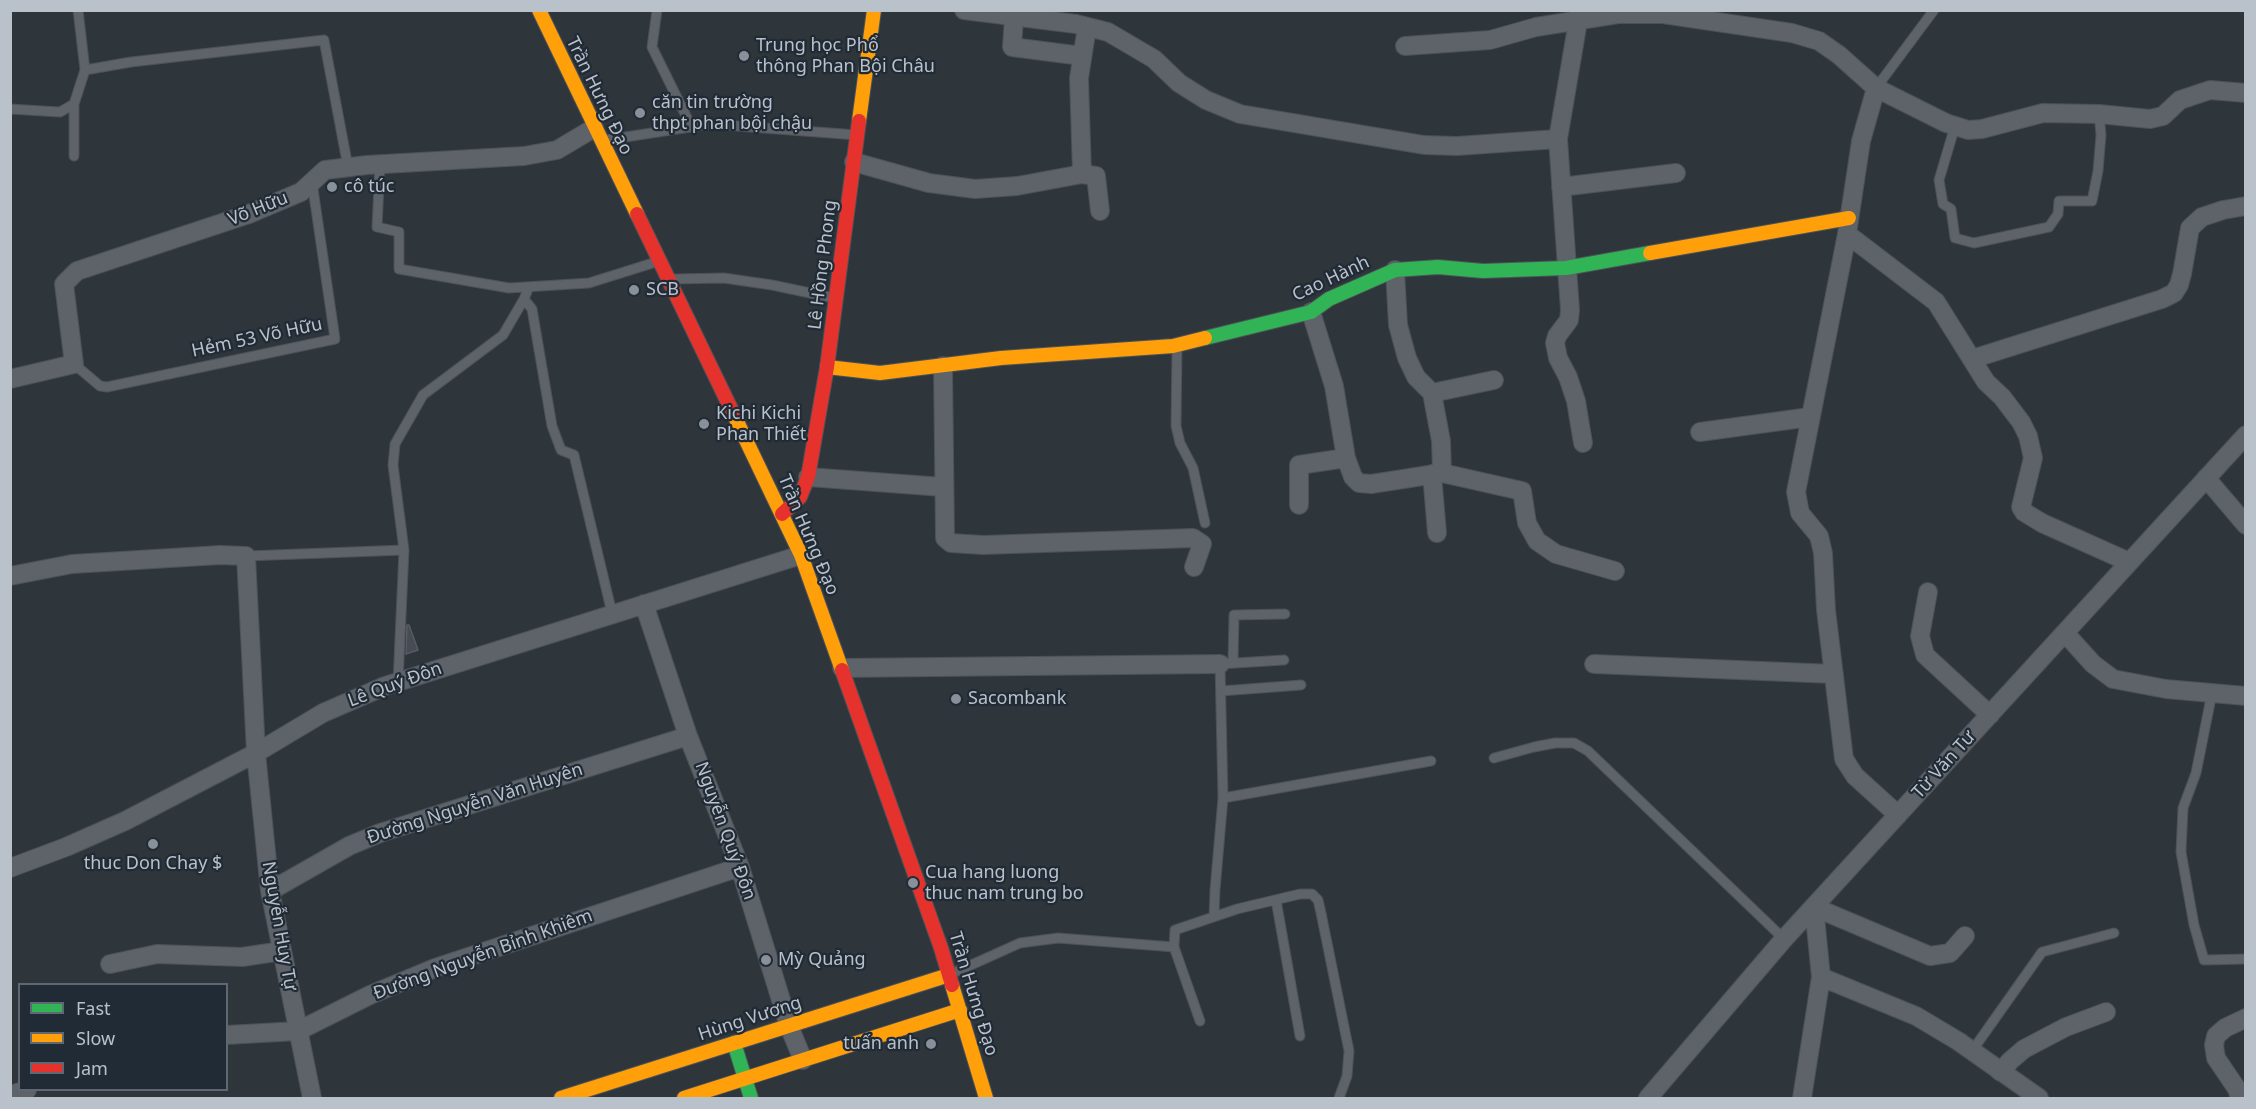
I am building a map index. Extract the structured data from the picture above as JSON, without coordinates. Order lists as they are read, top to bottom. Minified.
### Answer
{"streets":{"main road":["Trần Hưng Đạo","Lê Hồng Phong","Cao Hành","Hùng Vương"],"street":["Võ Hữu","Lê Quý Đôn","Từ Văn Tư","Đường Nguyễn Văn Huyên","Nguyễn Quý Đôn","Nguyễn Huy Tự","Đường Nguyễn Bỉnh Khiêm"],"lane":["Hẻm 53 Võ Hữu"]},"crossings":[["Trần Hưng Đạo","Võ Hữu"],["Trần Hưng Đạo","Lê Hồng Phong"],["Trần Hưng Đạo","Lê Quý Đôn"],["Trần Hưng Đạo","Hùng Vương"],["Võ Hữu","Hẻm 53 Võ Hữu"],["Lê Hồng Phong","Cao Hành"],["Lê Quý Đôn","Nguyễn Quý Đôn"],["Lê Quý Đôn","Nguyễn Huy Tự"],["Đường Nguyễn Văn Huyên","Nguyễn Quý Đôn"],["Đường Nguyễn Văn Huyên","Nguyễn Huy Tự"],["Nguyễn Quý Đôn","Đường Nguyễn Bỉnh Khiêm"],["Nguyễn Quý Đôn","Hùng Vương"],["Nguyễn Huy Tự","Đường Nguyễn Bỉnh Khiêm"]],"places":["Trung học Phổ thông Phan Bội Châu","căn tin trường thpt phan bội chậu","cô túc","SCB","Kichi Kichi Phan Thiết","Sacombank","thuc Don Chay $","Cua hang luong thuc nam trung bo","Mỳ Quảng","tuấn anh"],"legend":["Fast","Slow","Jam"]}
